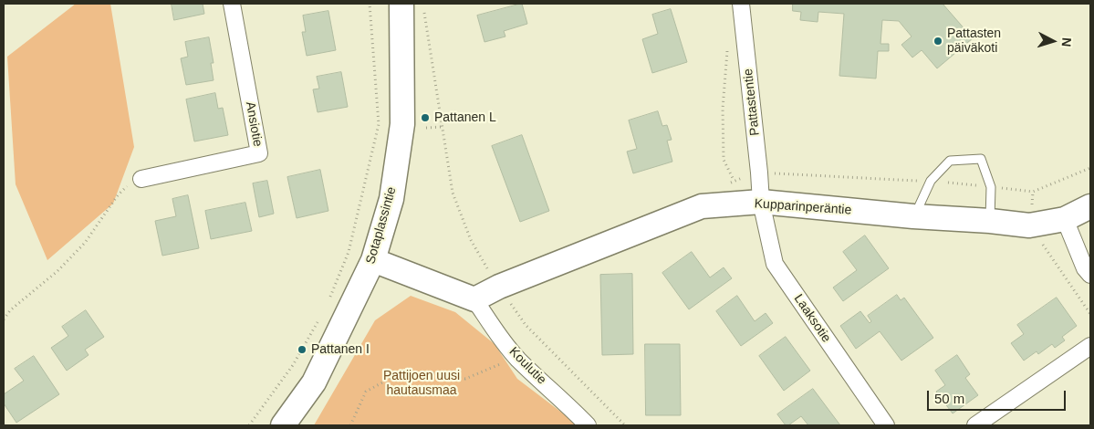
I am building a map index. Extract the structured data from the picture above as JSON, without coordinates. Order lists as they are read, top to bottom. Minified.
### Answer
{"streets":{"street":["Pattastentie","Ansiotie","Kupparinperäntie","Sotaplassintie","Laaksotie","Koulutie"]},"crossings":[["Pattastentie","Kupparinperäntie"],["Pattastentie","Laaksotie"],["Kupparinperäntie","Laaksotie"],["Kupparinperäntie","Koulutie"]],"parks":["Pattijoen uusi hautausmaa"],"places":["Pattasten päiväkoti","Pattanen L","Pattanen I"],"scale_bar":"50 m","north":"right"}
